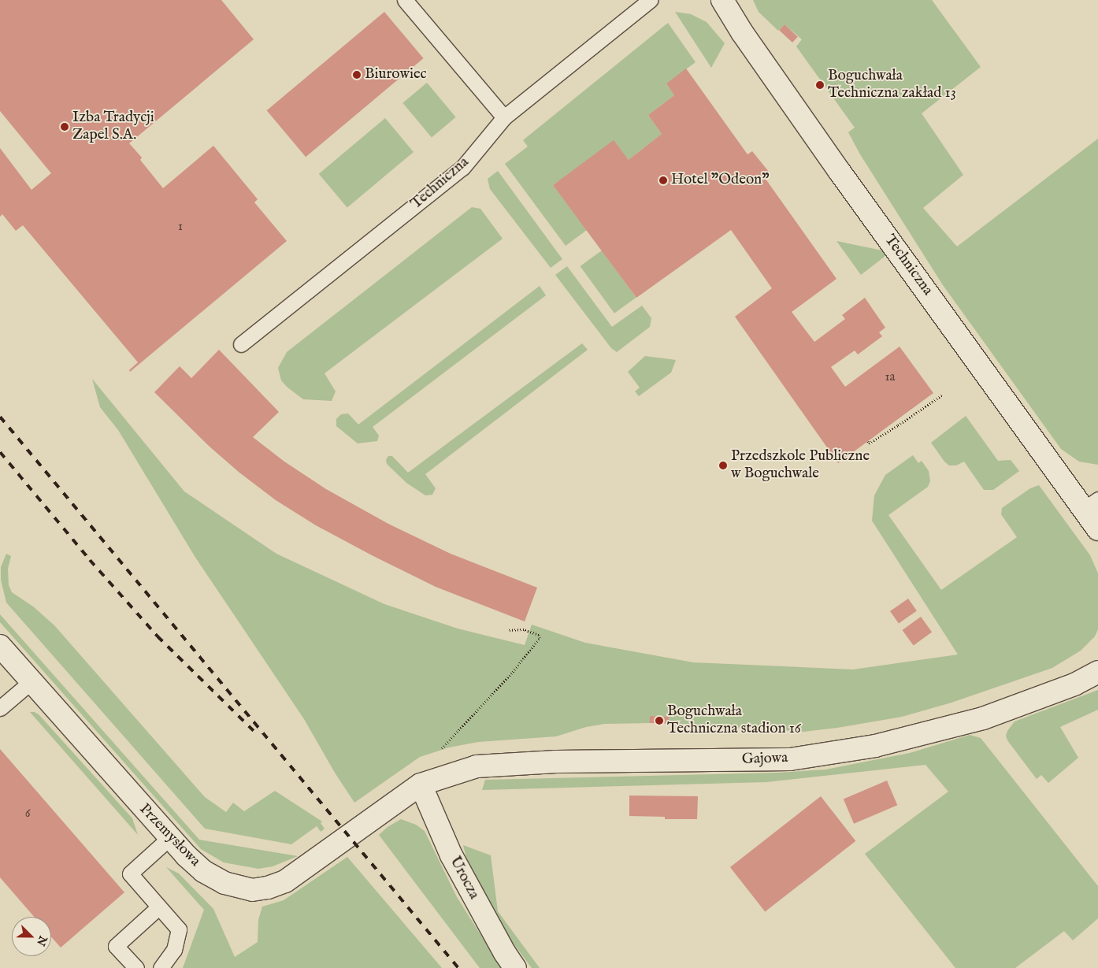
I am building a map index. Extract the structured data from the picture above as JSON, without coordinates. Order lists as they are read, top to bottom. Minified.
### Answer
{"streets":{"street":["Techniczna","Gajowa","Przemysłowa","Urocza"]},"crossings":[["Gajowa","Przemysłowa"],["Gajowa","Urocza"],["Przemysłowa","Urocza"]],"places":["Biurowiec","Boguchwała Techniczna zakład 13","Izba Tradycji Zapel S.A.","Hotel \"Odeon\"","Przedszkole Publiczne w Boguchwale","Boguchwała Techniczna stadion 16"],"house_numbers":["1","1a","6"],"north":"bottom right"}
